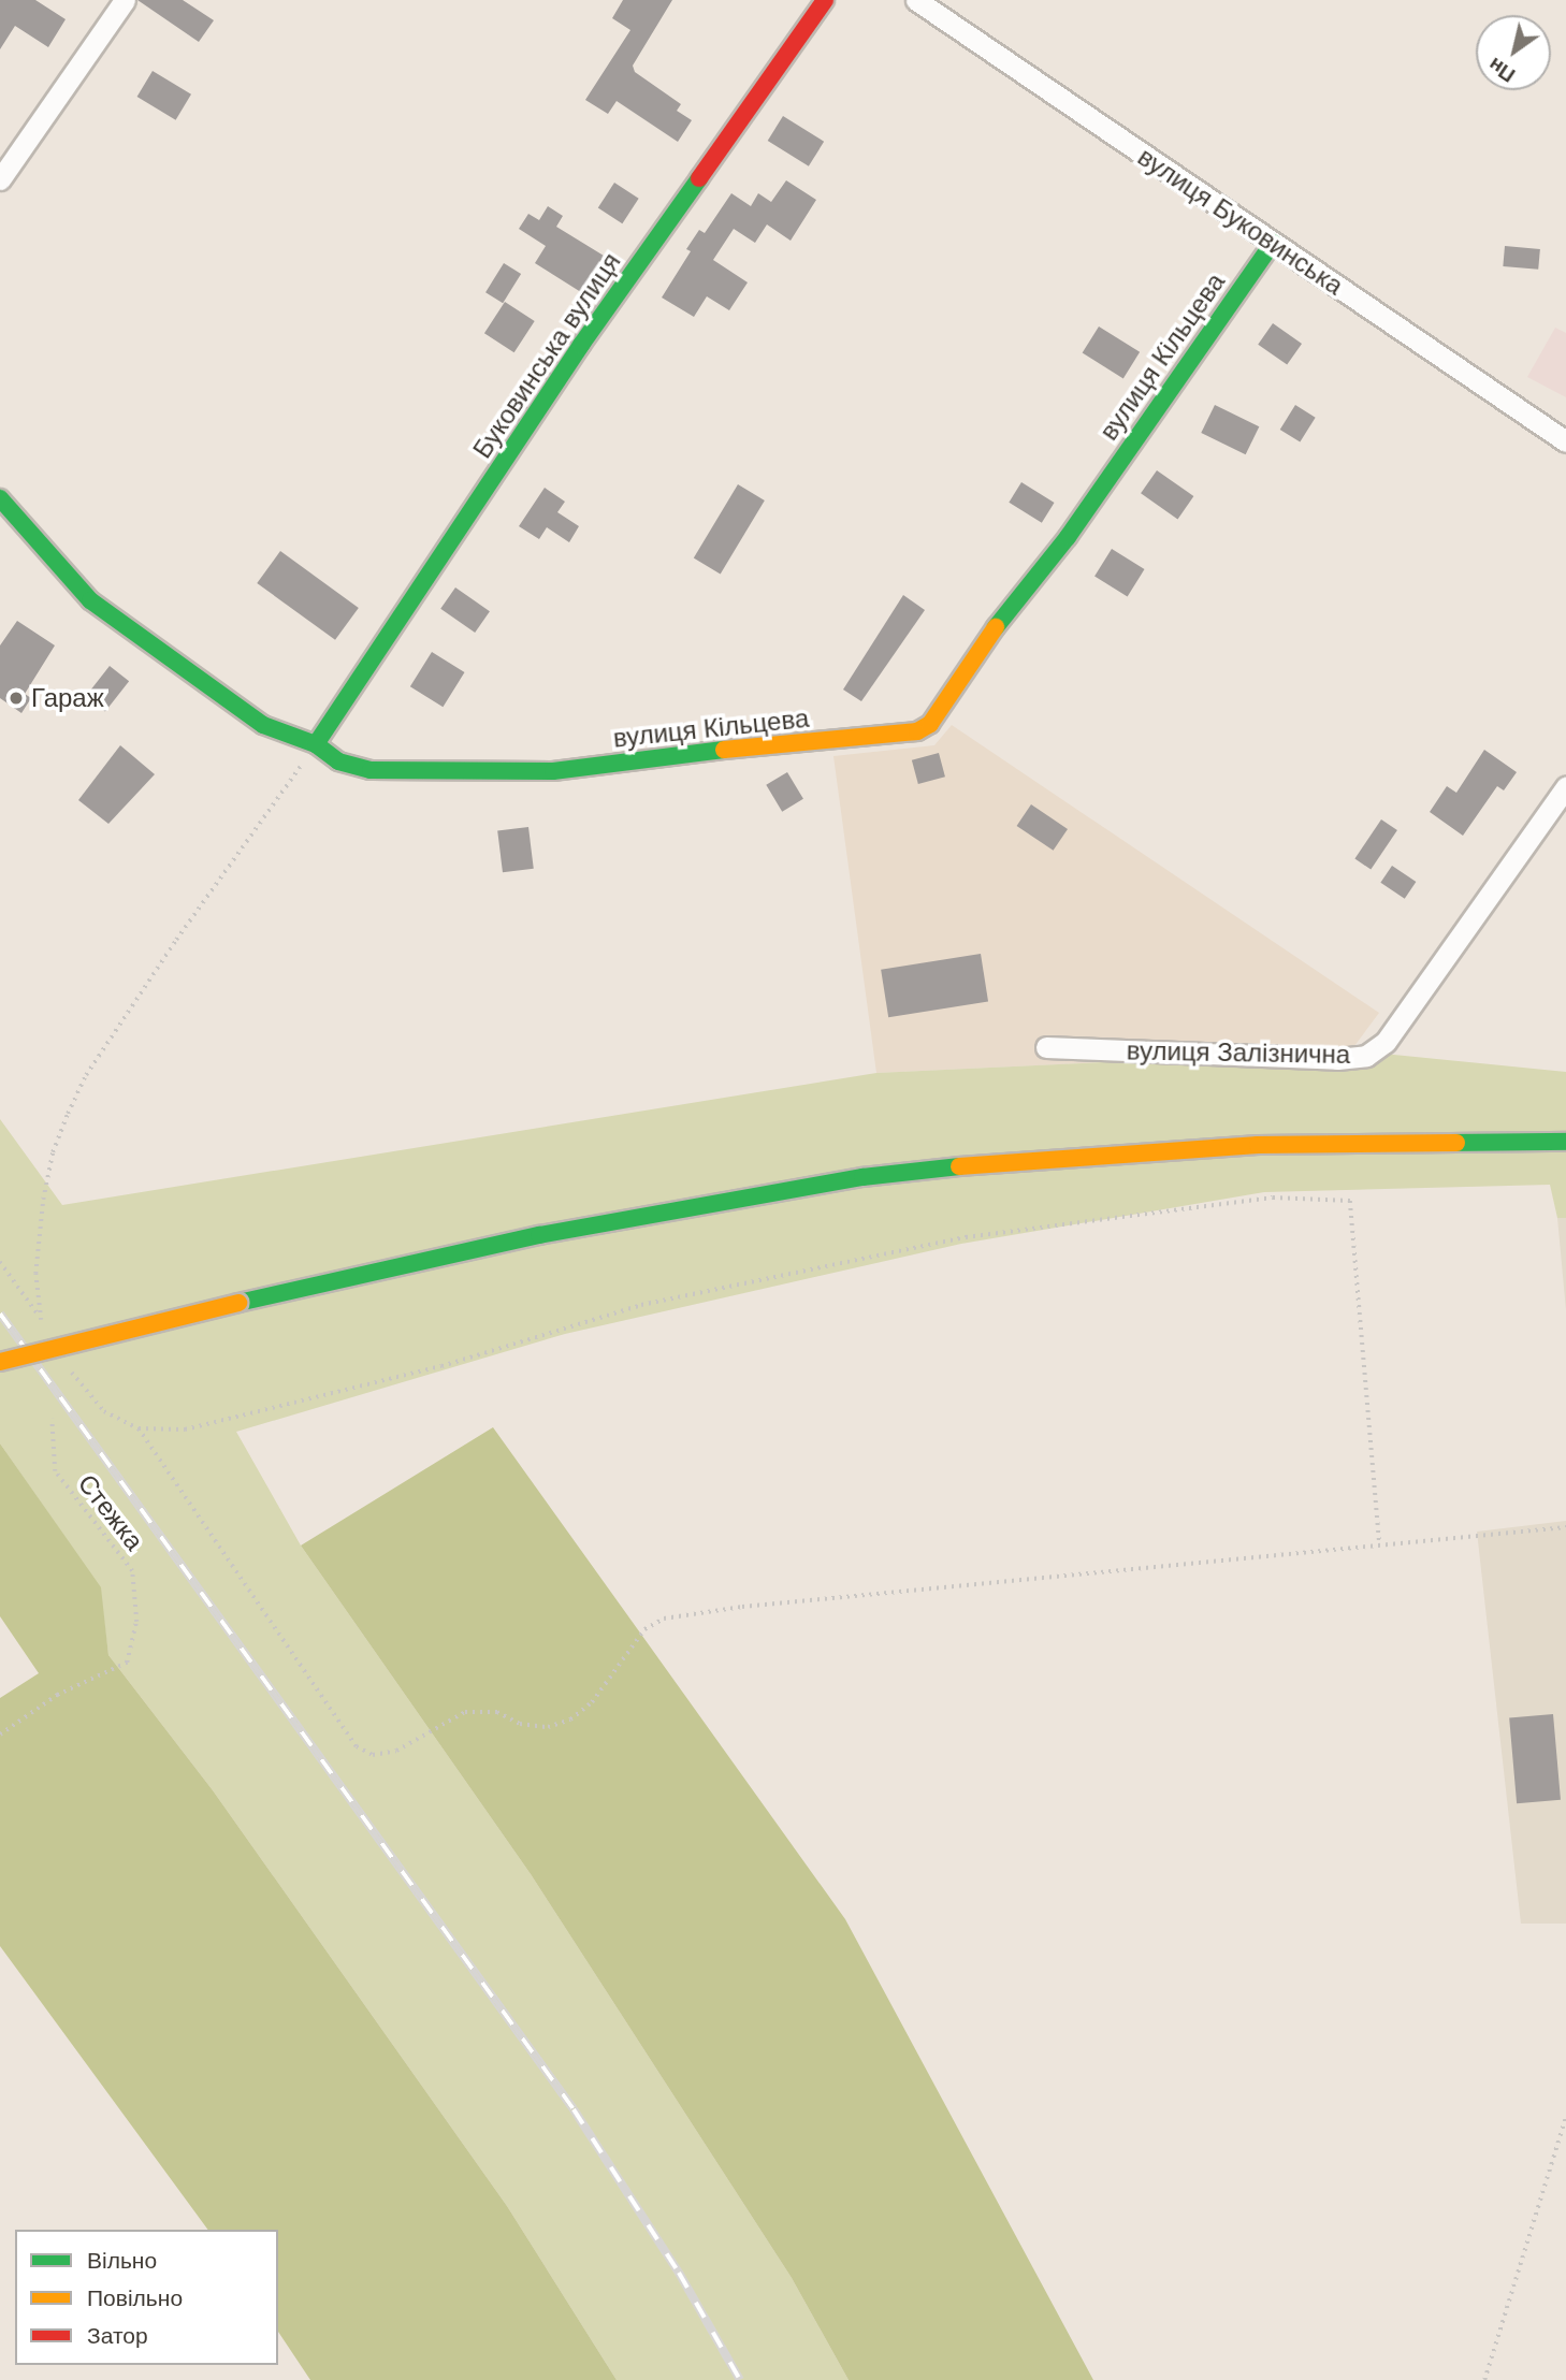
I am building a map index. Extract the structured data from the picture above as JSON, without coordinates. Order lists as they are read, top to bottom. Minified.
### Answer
{"streets":{"main road":["Буковинська вулиця","вулиця Кільцева"],"street":["вулиця Буковинська","вулиця Залізнична"],"path":["Стежка"]},"crossings":[["вулиця Буковинська","вулиця Кільцева"],["Буковинська вулиця","вулиця Кільцева"]],"places":["Гараж"],"legend":["Вільно","Повільно","Затор"],"north":"bottom left"}
